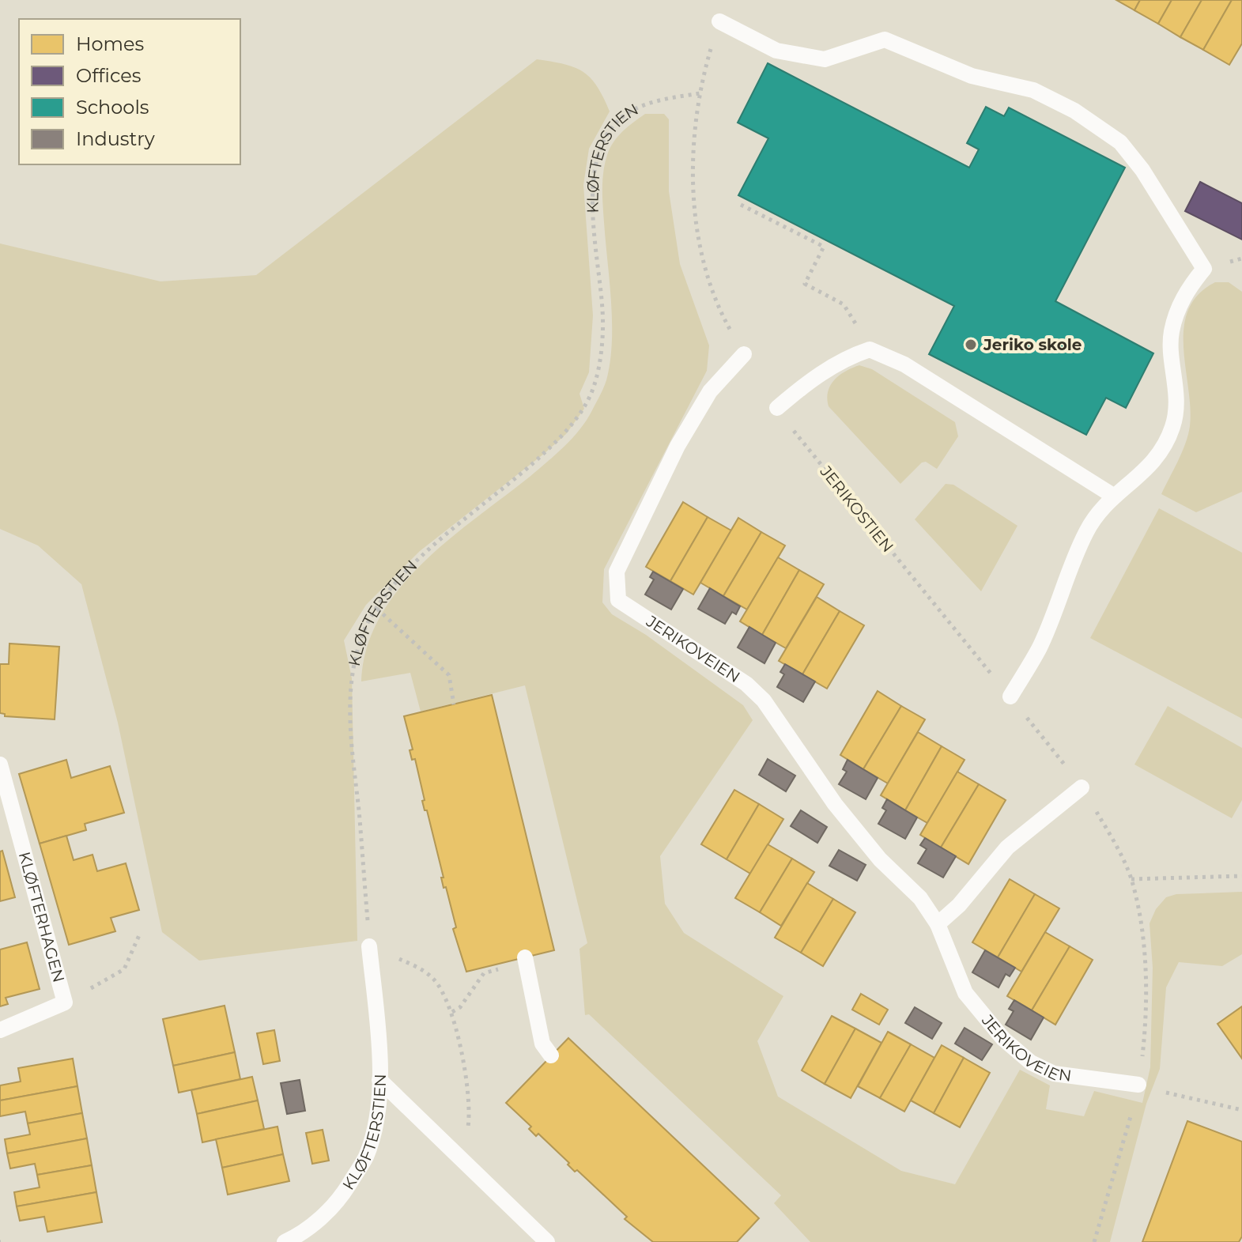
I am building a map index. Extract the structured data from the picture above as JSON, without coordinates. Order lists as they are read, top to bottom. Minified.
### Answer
{"streets":{"lane":["KLØFTERSTIEN","JERIKOVEIEN","KLØFTERHAGEN"],"path":["JERIKOSTIEN"]},"crossings":[["KLØFTERSTIEN","JERIKOVEIEN"]],"places":["Jeriko skole"],"legend":["Homes","Offices","Schools","Industry"]}
